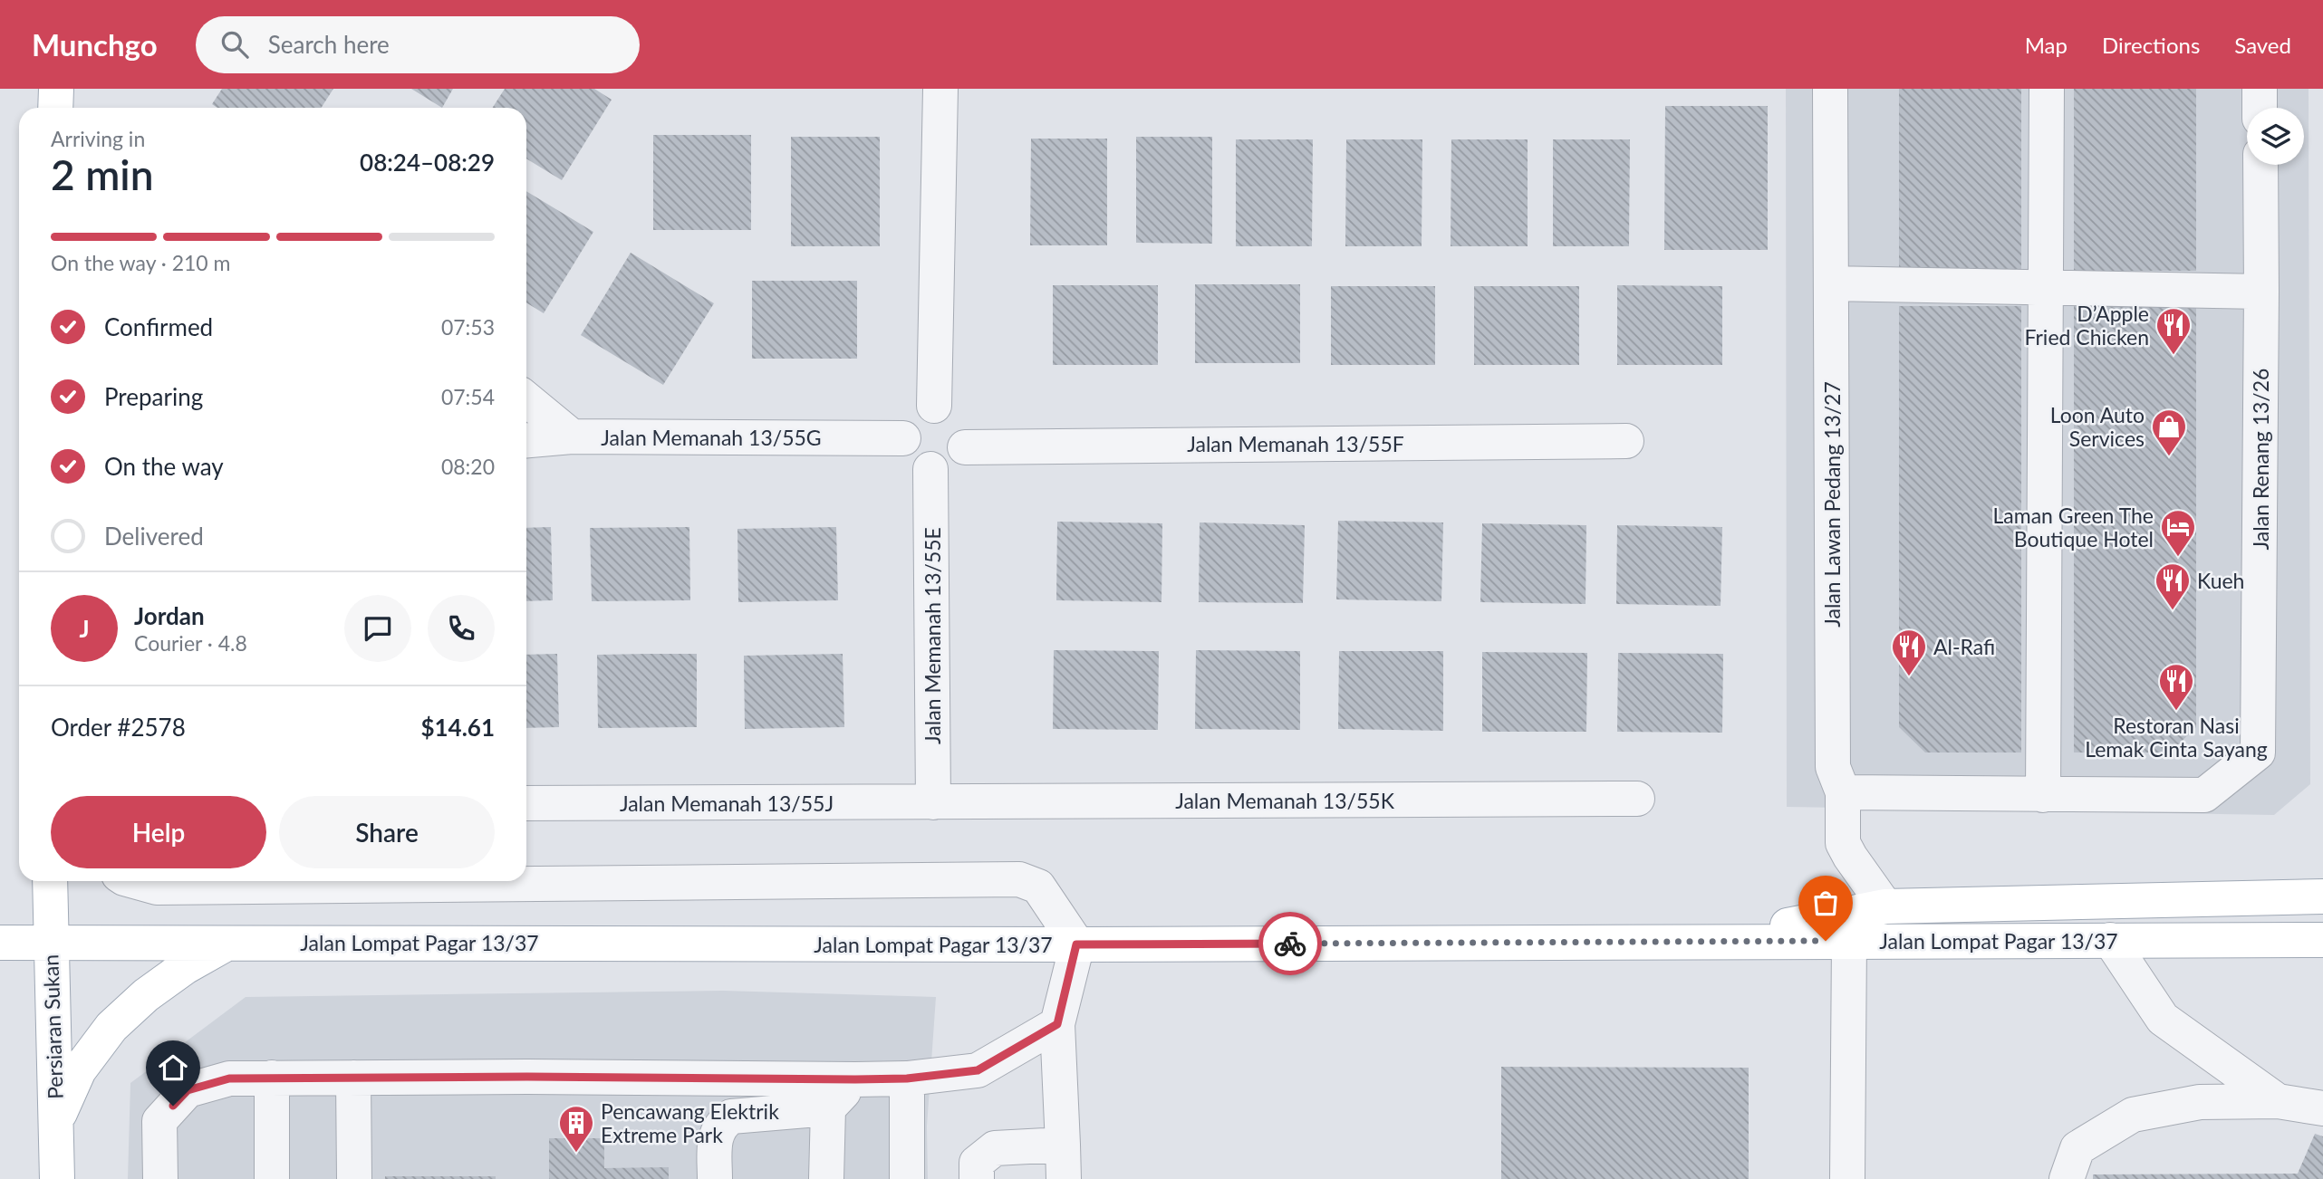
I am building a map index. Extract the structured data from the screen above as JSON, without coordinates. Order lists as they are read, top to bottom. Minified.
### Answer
{"streets":{"main road":["Jalan Lompat Pagar 13/37","Persiaran Sukan"],"street":["Jalan Memanah 13/55G","Jalan Memanah 13/55F","Jalan Renang 13/26","Jalan Lawan Pedang 13/27","Jalan Memanah 13/55E","Jalan Memanah 13/55K","Jalan Memanah 13/55J"]},"crossings":[["Jalan Memanah 13/55G","Jalan Memanah 13/55F"],["Jalan Memanah 13/55G","Jalan Memanah 13/55E"],["Jalan Memanah 13/55F","Jalan Memanah 13/55E"],["Jalan Renang 13/26","Jalan Lawan Pedang 13/27"],["Jalan Memanah 13/55E","Jalan Memanah 13/55K"],["Jalan Memanah 13/55E","Jalan Memanah 13/55J"],["Jalan Memanah 13/55K","Jalan Memanah 13/55J"],["Jalan Lompat Pagar 13/37","Persiaran Sukan"]],"places":{"restaurant":["D’Apple Fried Chicken","Kueh","Al-Rafi","Restoran Nasi Lemak Cinta Sayang"],"shop":["Loon Auto Services"],"hotel":["Laman Green The Boutique Hotel"],"building":["Pencawang Elektrik Extreme Park"]},"page":{"header":"Munchgo","search":"Search here","nav":["Map","Directions","Saved"],"heading":["2 min","Arriving in","08:24–08:29"],"panel":["Jordan","Courier · 4.8","Order #2578","$14.61"],"bar":"On the way · 210 m","list":[["Confirmed","07:53"],["Preparing","07:54"],["On the way","08:20"],"Delivered"],"round":"J","buttons":["Help","Share"]}}
